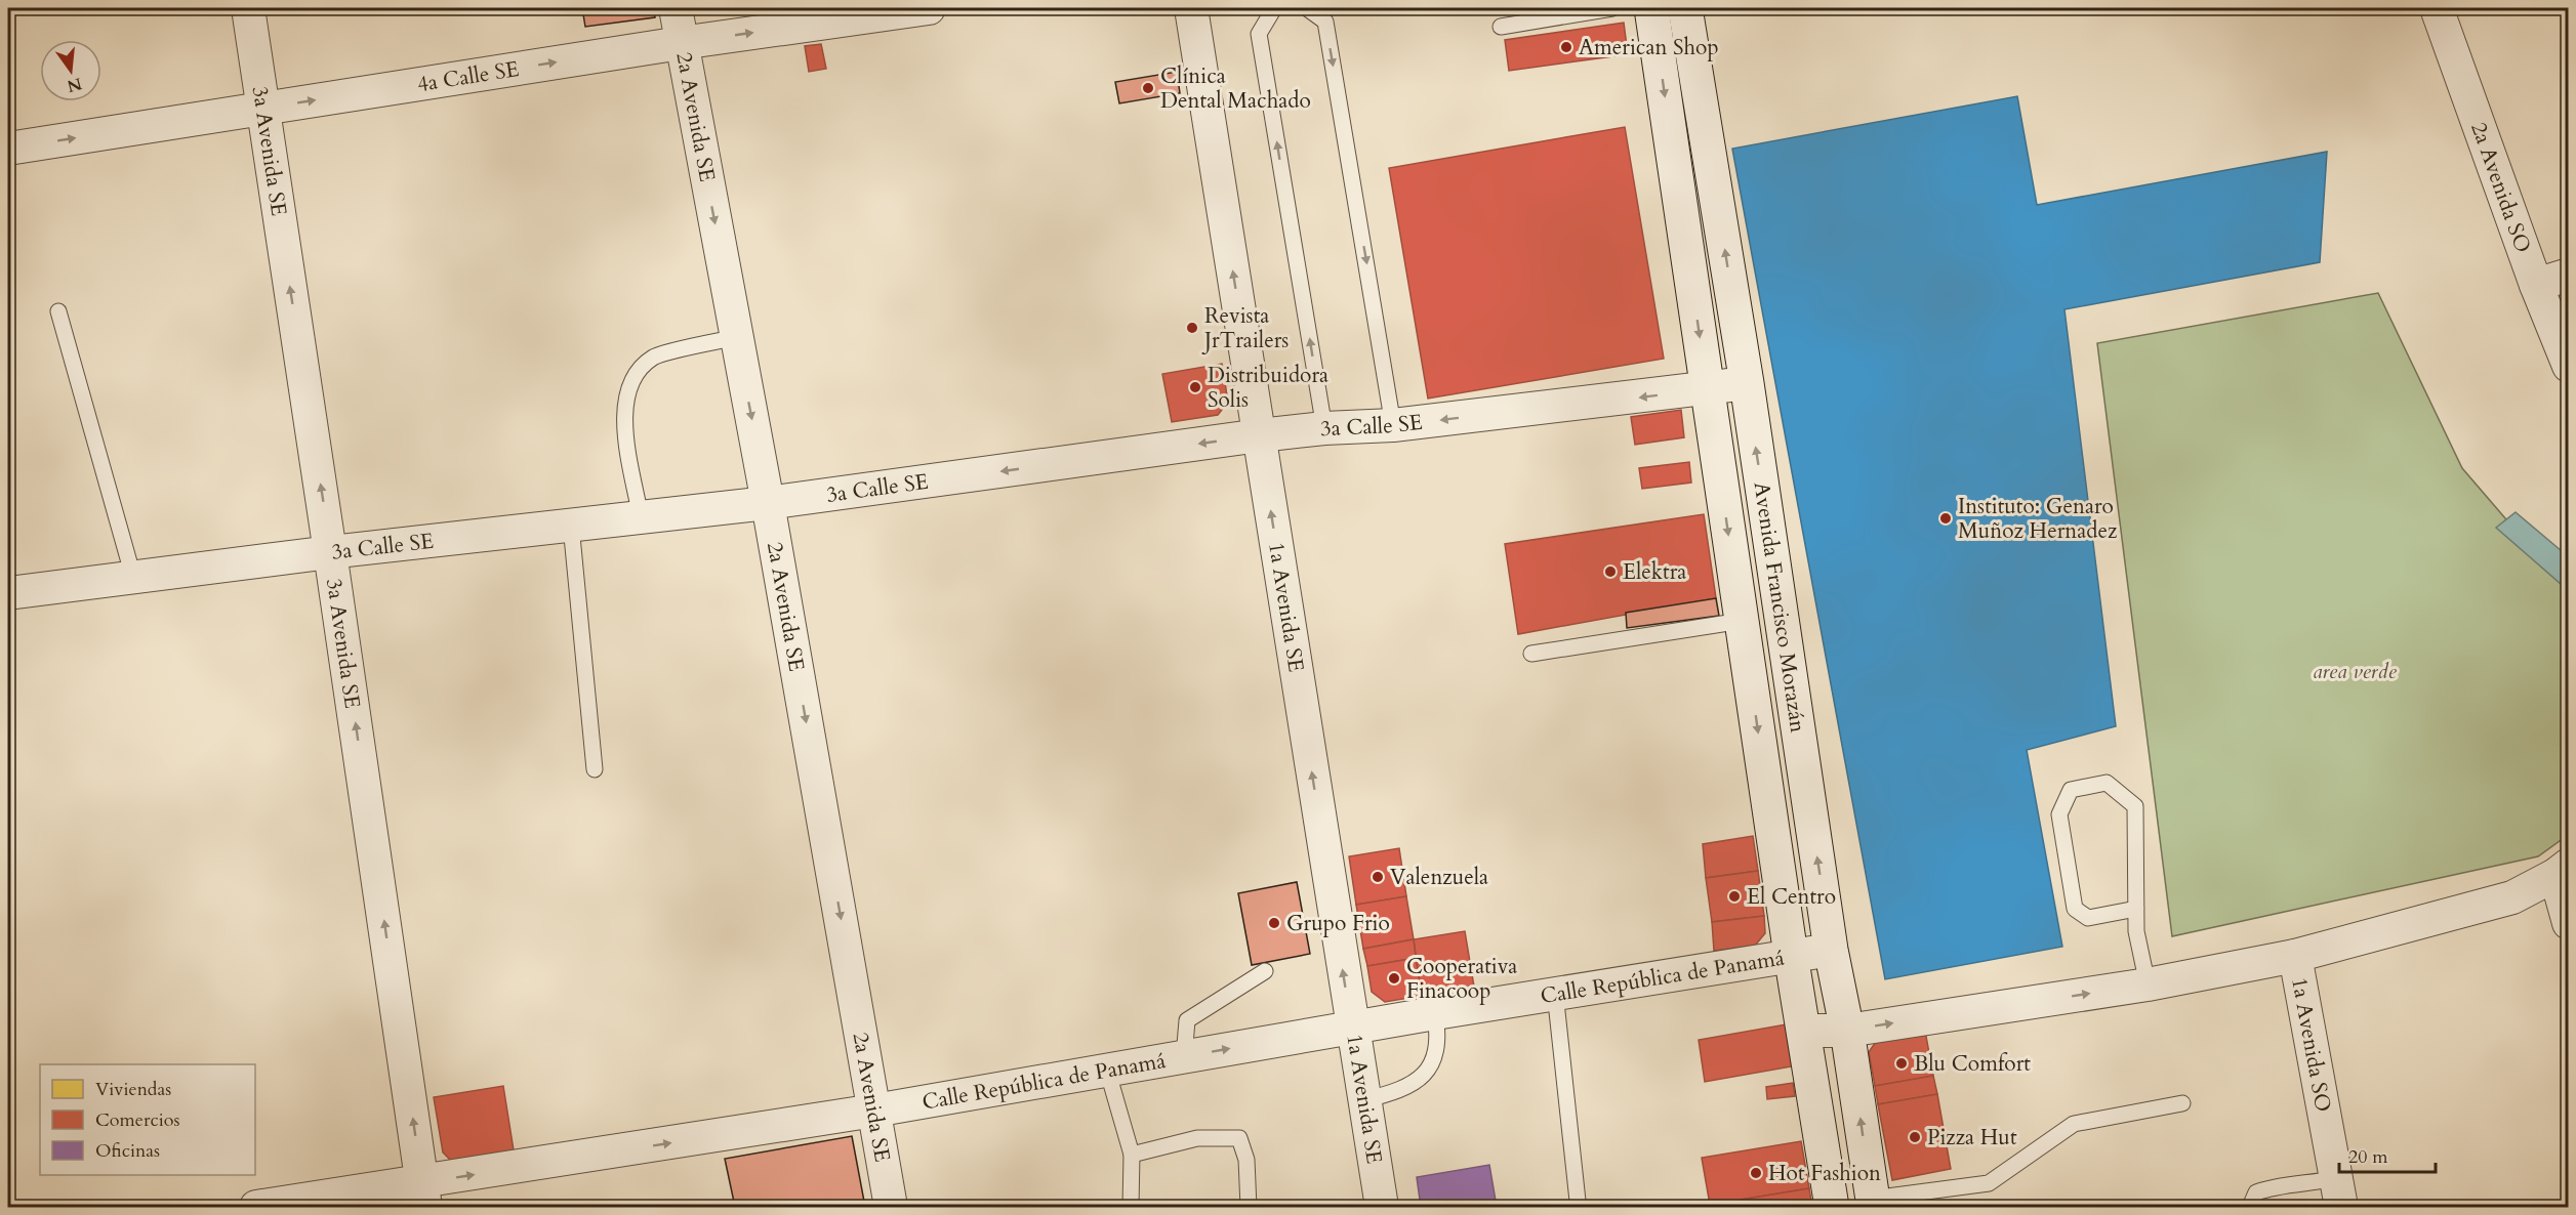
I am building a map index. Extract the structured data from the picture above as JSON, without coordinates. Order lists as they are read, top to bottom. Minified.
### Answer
{"streets":{"main road":["Avenida Francisco Morazán"],"street":["4a Calle SE","2a Avenida SE","3a Avenida SE","2a Avenida SO","3a Calle SE","1a Avenida SE","Calle República de Panamá","1a Avenida SO"]},"crossings":[["4a Calle SE","2a Avenida SE"],["4a Calle SE","3a Avenida SE"],["2a Avenida SE","3a Calle SE"],["2a Avenida SE","Calle República de Panamá"],["3a Avenida SE","3a Calle SE"],["3a Avenida SE","Calle República de Panamá"],["3a Calle SE","1a Avenida SE"],["3a Calle SE","Avenida Francisco Morazán"],["1a Avenida SE","Calle República de Panamá"],["Avenida Francisco Morazán","Calle República de Panamá"]],"one_way":["4a Calle SE","2a Avenida SE","3a Avenida SE","3a Calle SE","1a Avenida SE","Calle República de Panamá"],"parks":["area verde"],"places":["American Shop","Clínica Dental Machado","Revista JrTrailers","Distribuidora Solis","Instituto: Genaro Muñoz Hernadez","Elektra","Valenzuela","El Centro","Grupo Frio","Cooperativa Finacoop","Blu Comfort","Pizza Hut","Hot Fashion"],"legend":["Viviendas","Comercios","Oficinas"],"scale_bar":"20 m","north":"bottom"}
